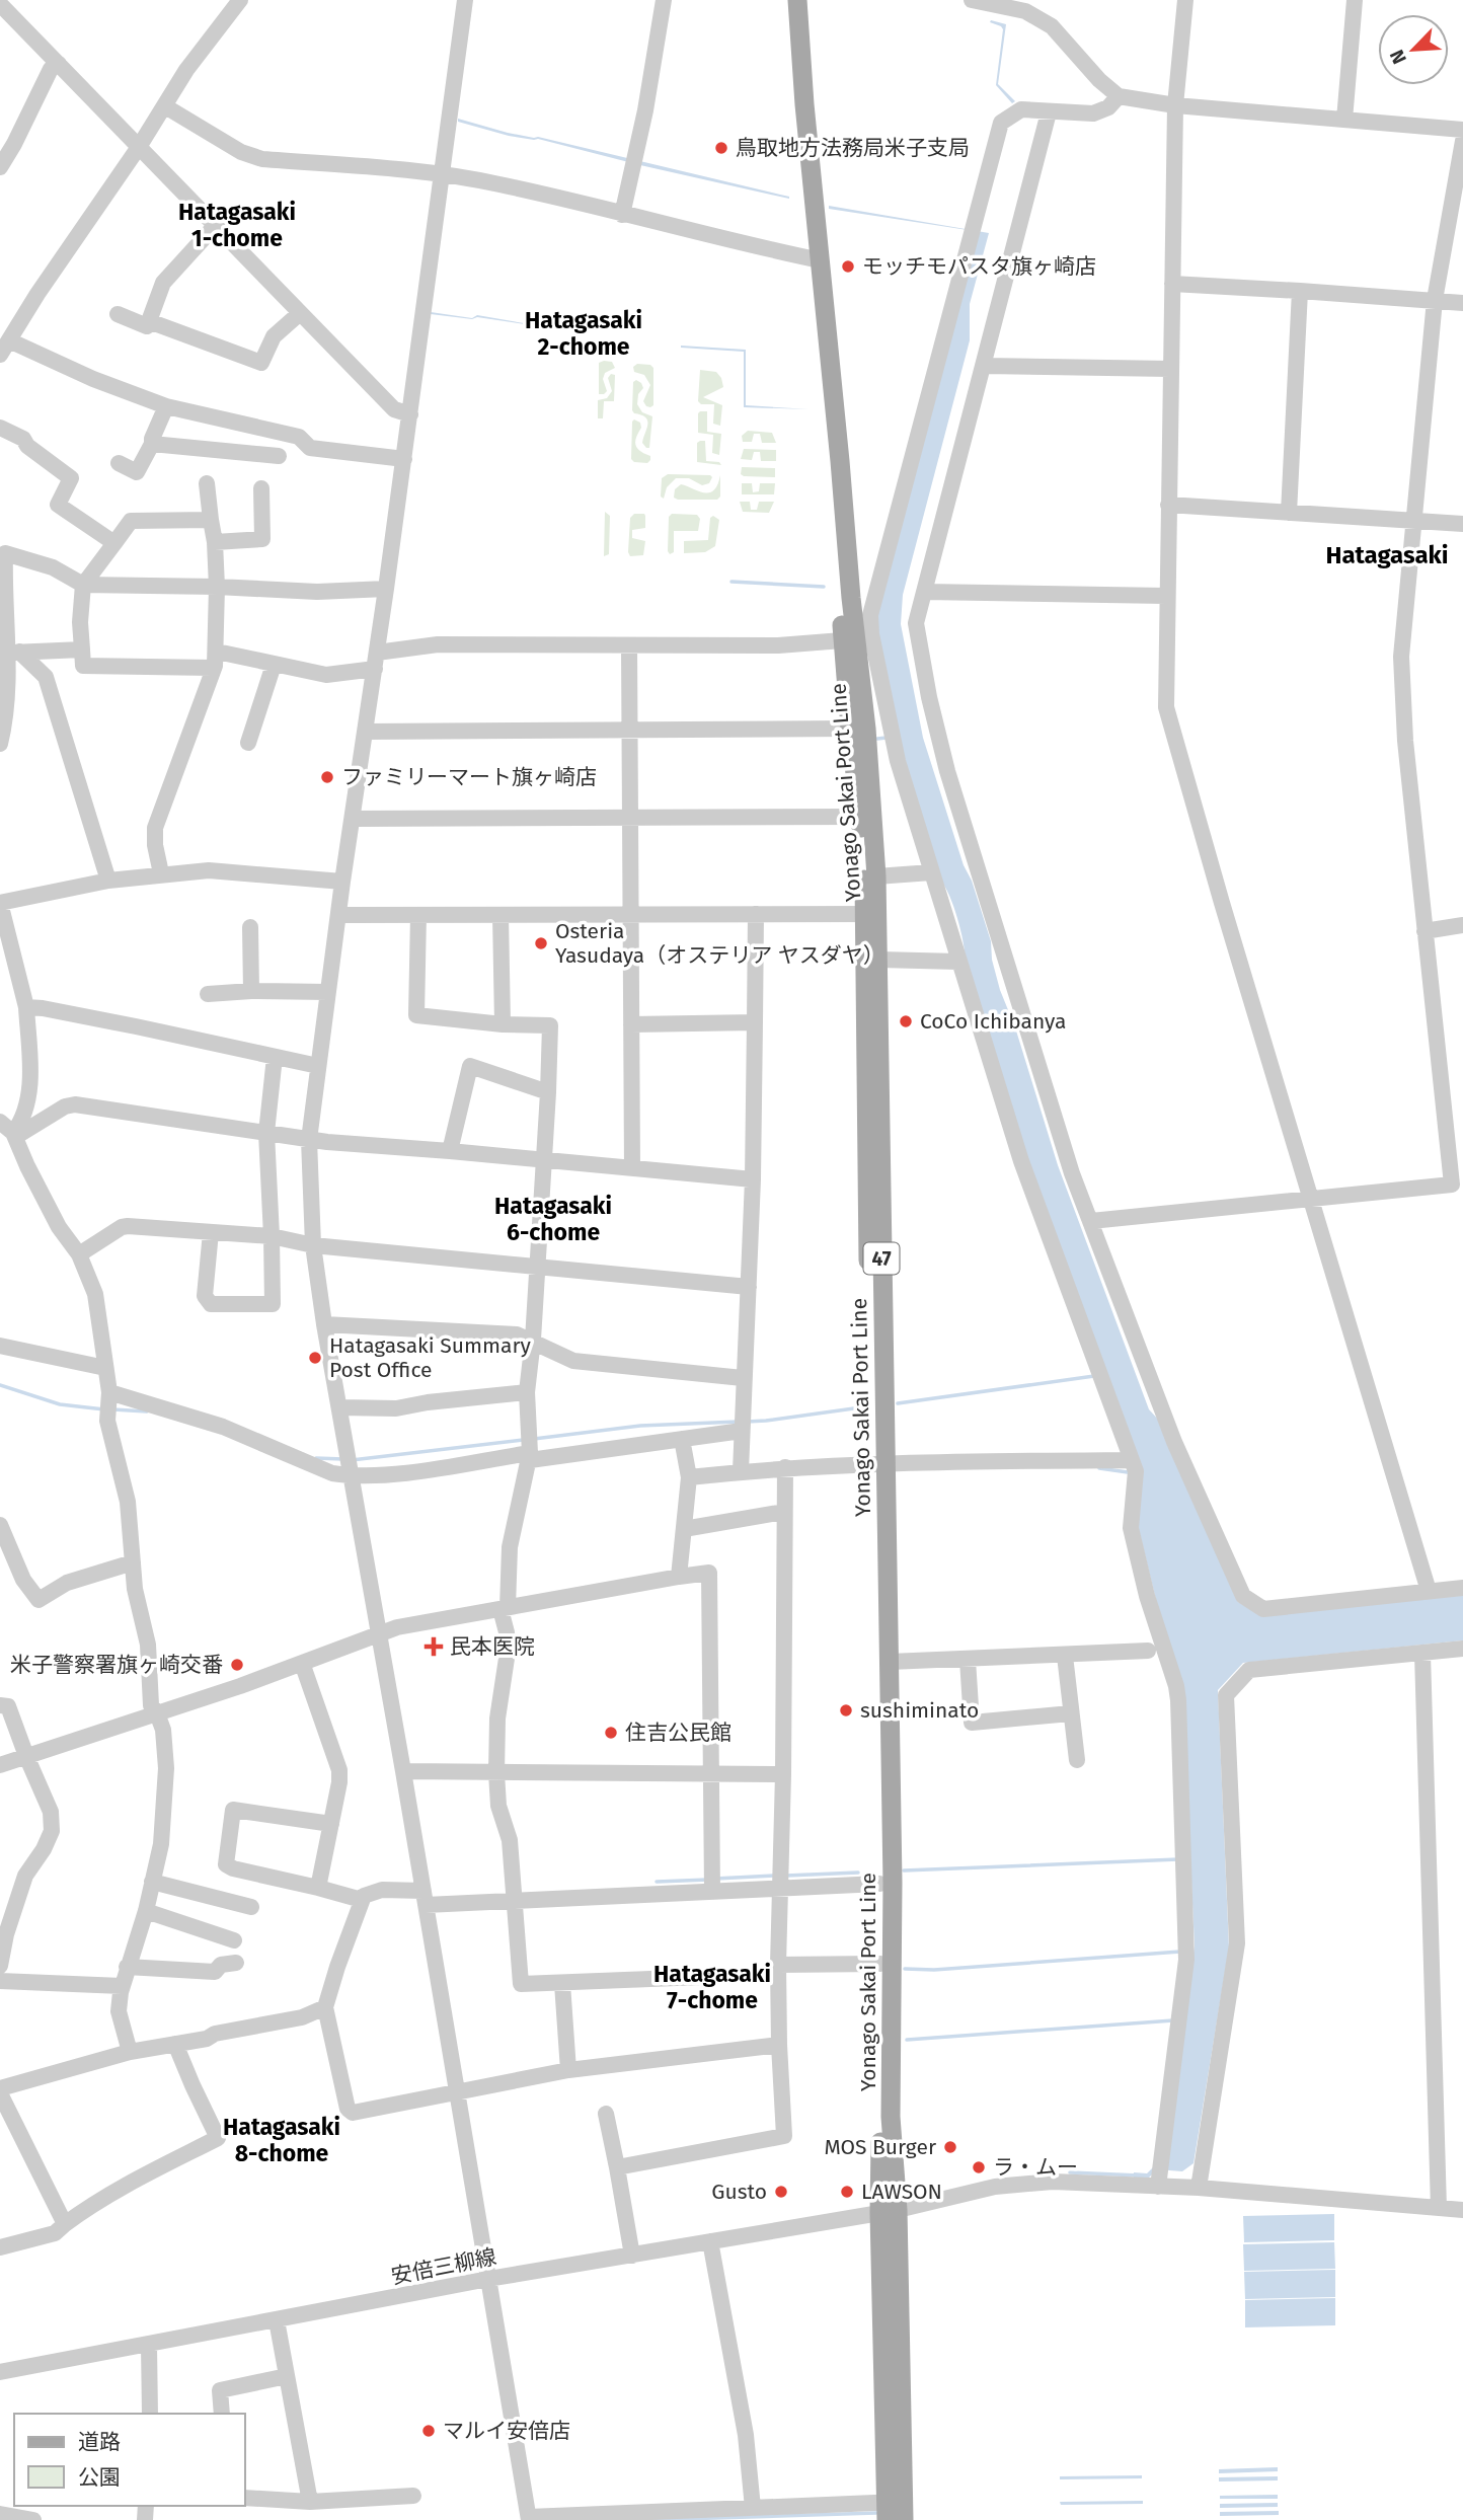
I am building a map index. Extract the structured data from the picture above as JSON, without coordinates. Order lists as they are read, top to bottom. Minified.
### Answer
{"streets":{"main road":["Yonago Sakai Port Line","47"],"street":["安倍三柳線"]},"crossings":[["Yonago Sakai Port Line","安倍三柳線"]],"districts":["Hatagasaki 1-chome","Hatagasaki 2-chome","Hatagasaki","Hatagasaki 6-chome","Hatagasaki 7-chome","Hatagasaki 8-chome"],"places":{"other":["鳥取地方法務局米子支局","モッチモパスタ旗ヶ崎店","ファミリーマート旗ヶ崎店","Osteria Yasudaya（オステリア ヤスダヤ）","CoCo Ichibanya","Hatagasaki Summary Post Office","米子警察署旗ヶ崎交番","sushiminato","住吉公民館","MOS Burger","ラ・ムー","Gusto","LAWSON","マルイ安倍店"],"health":["民本医院"]},"legend":["道路","公園"],"north":"bottom left"}
